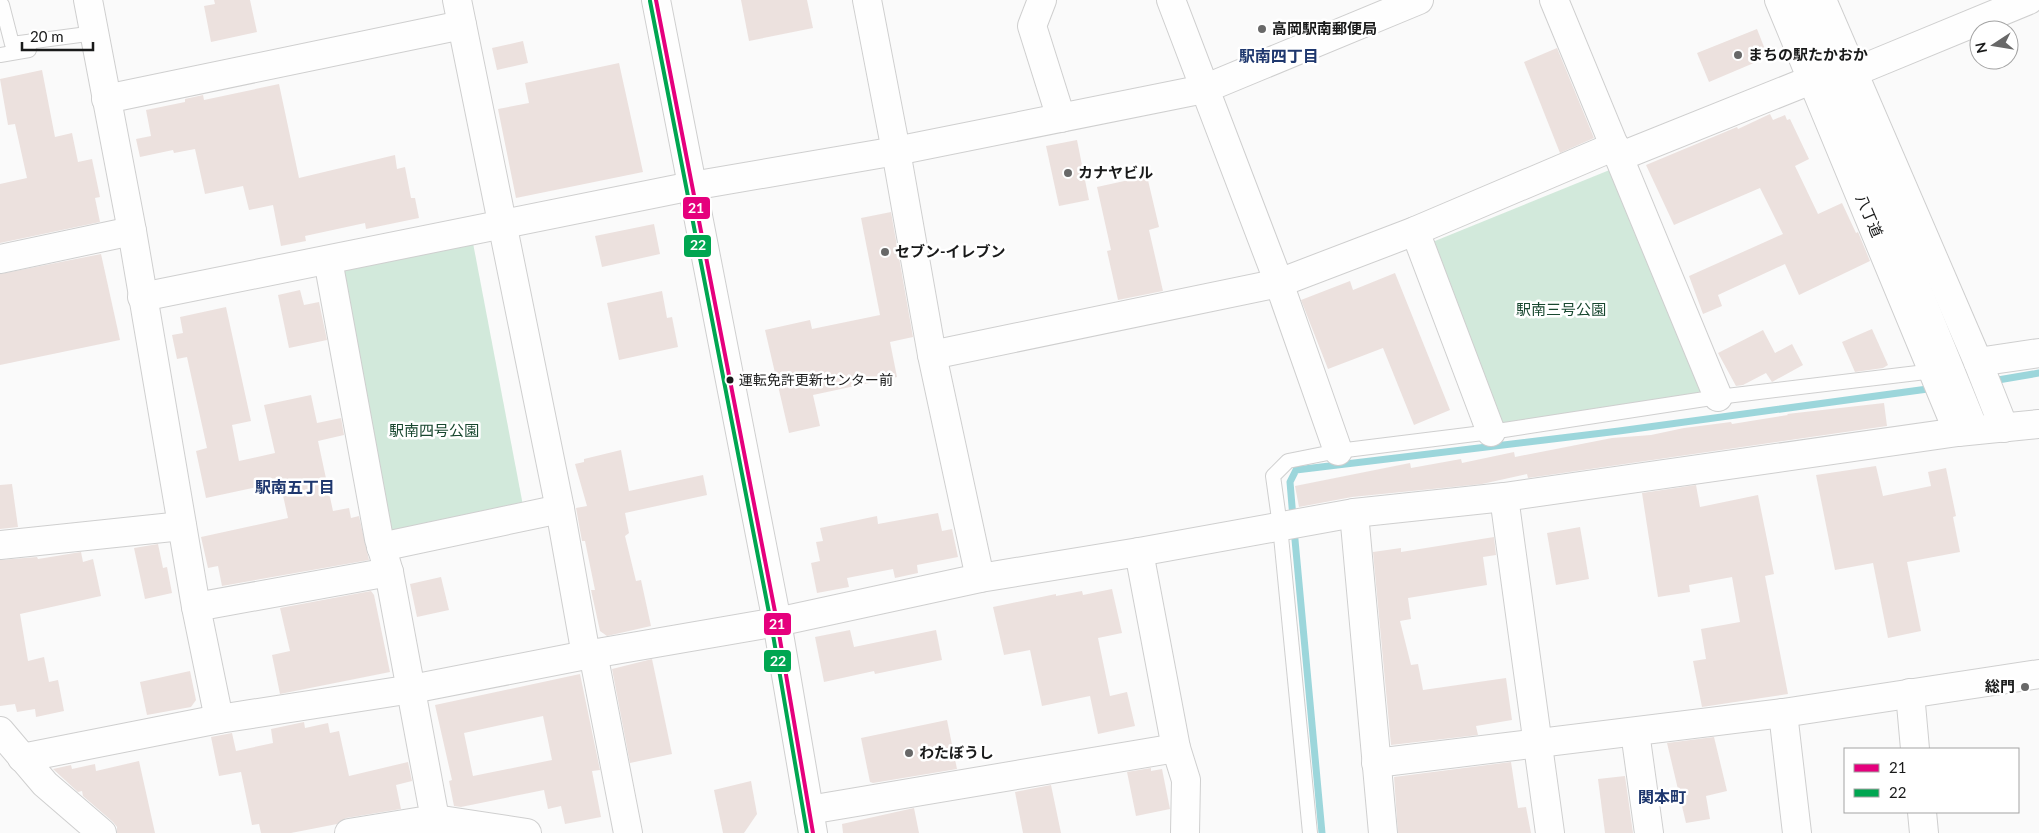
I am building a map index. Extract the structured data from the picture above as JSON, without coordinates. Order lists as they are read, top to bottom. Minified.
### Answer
{"streets":{"street":["八丁道"]},"districts":["駅南四丁目","駅南五丁目","関本町"],"parks":["駅南三号公園","駅南四号公園"],"places":["高岡駅南郵便局","まちの駅たかおか","カナヤビル","セブン-イレブン","運転免許更新センター前","総門","わたぼうし"],"lines":["transit line 21","transit line 22"],"legend":["21","22"],"scale_bar":"20 m","north":"left"}
